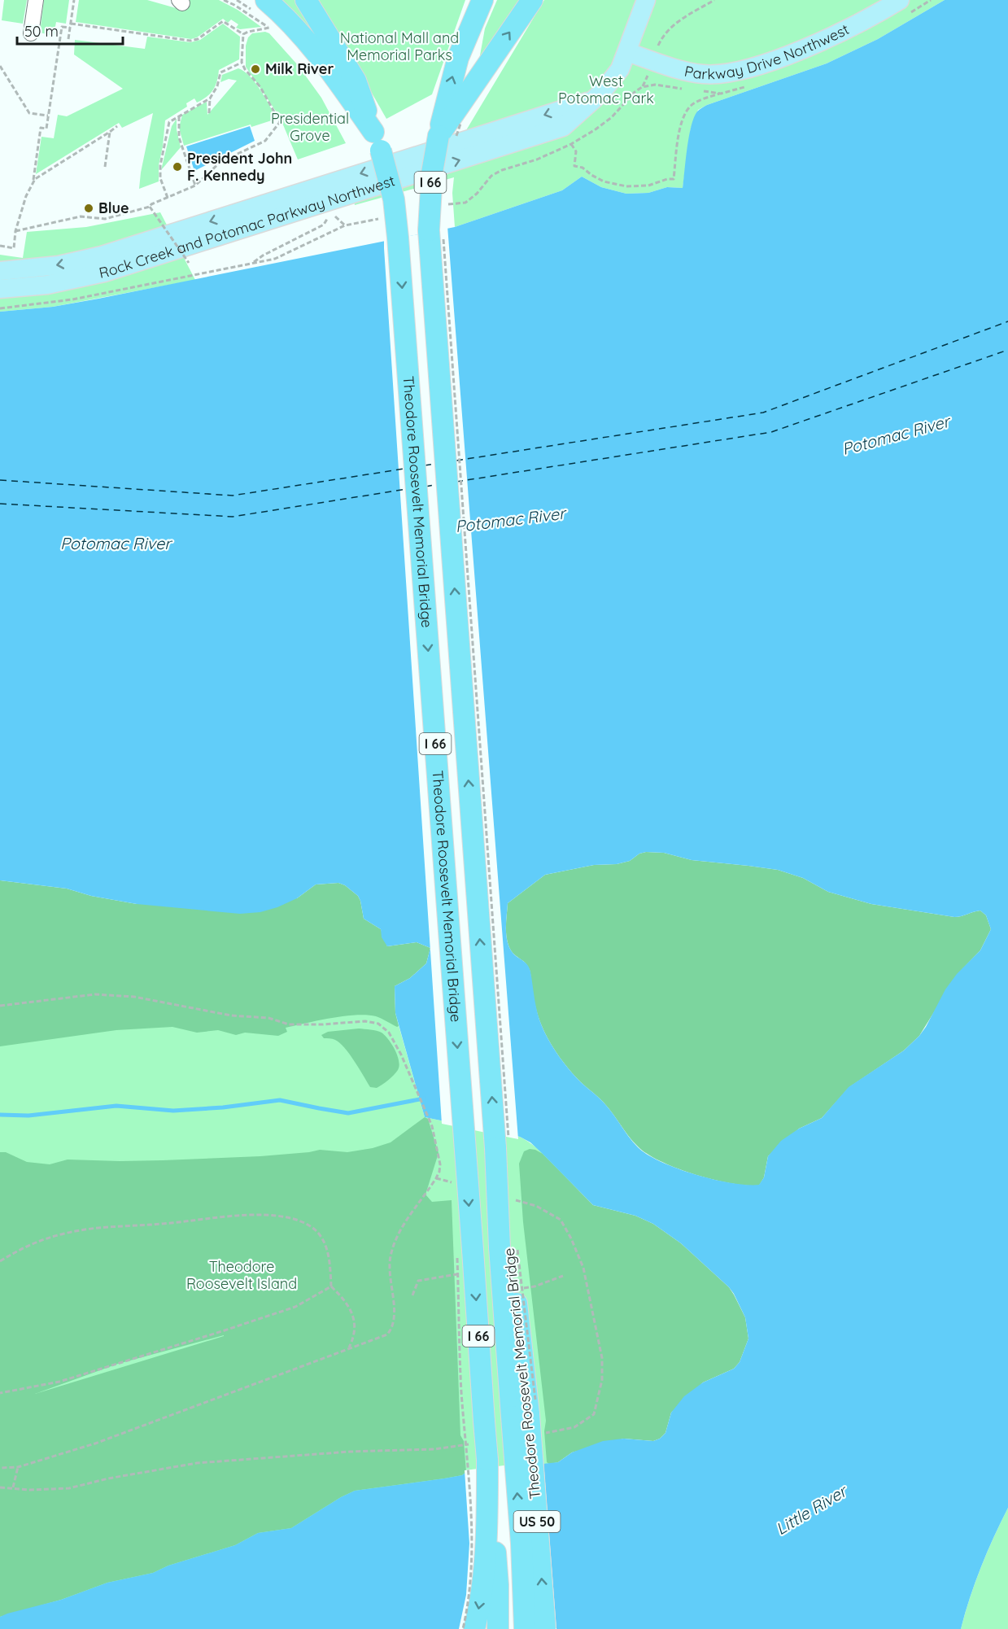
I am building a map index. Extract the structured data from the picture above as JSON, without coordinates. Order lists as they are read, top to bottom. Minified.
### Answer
{"streets":{"highway":["I 66","Theodore Roosevelt Memorial Bridge","US 50"],"main road":["Parkway Drive Northwest","Rock Creek and Potomac Parkway Northwest"]},"crossings":[["Parkway Drive Northwest","Rock Creek and Potomac Parkway Northwest"],["I 66","Theodore Roosevelt Memorial Bridge"]],"water":["Potomac River","Little River"],"parks":["National Mall and Memorial Parks","West Potomac Park","Presidential Grove","Theodore Roosevelt Island"],"places":["Milk River","President John F. Kennedy","Blue"],"scale_bar":"50 m"}
